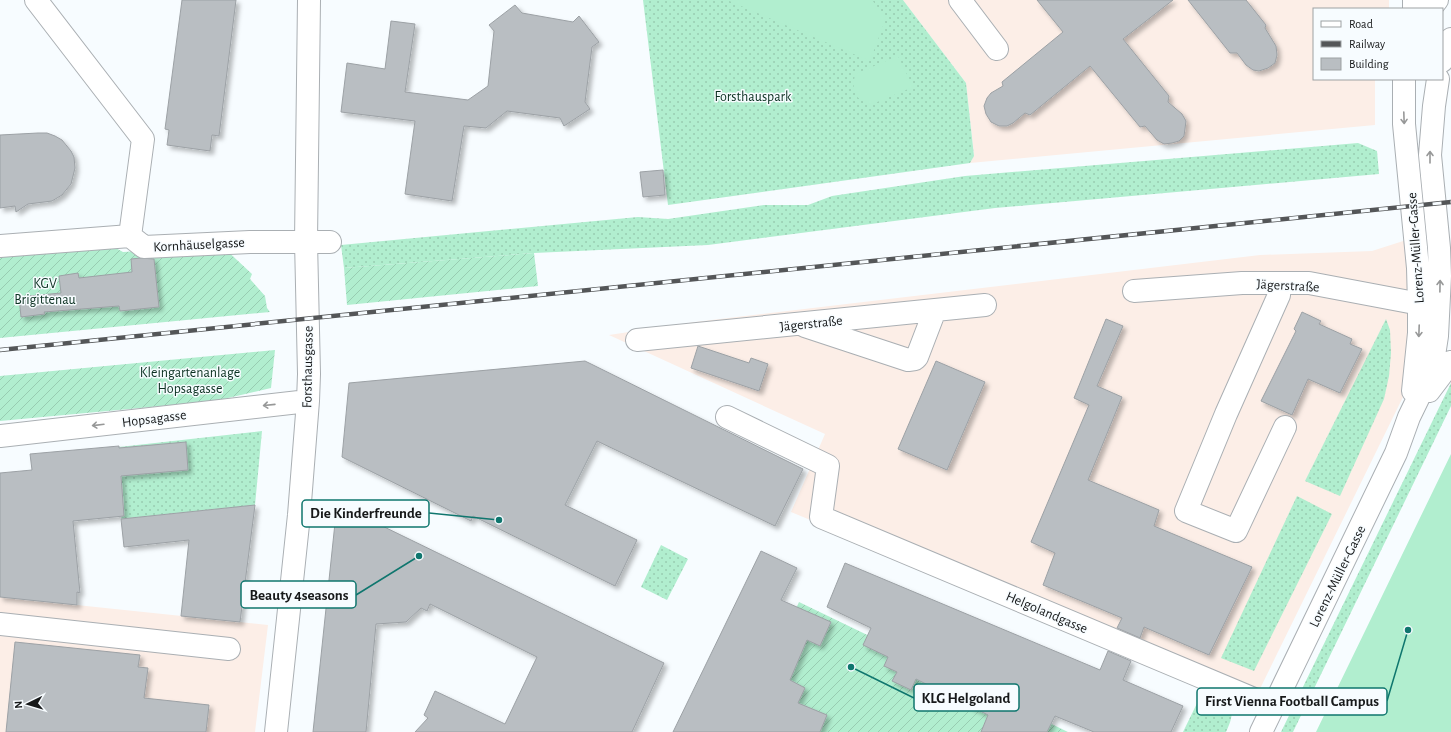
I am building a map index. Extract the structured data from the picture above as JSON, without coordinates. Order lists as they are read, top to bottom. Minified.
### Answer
{"streets":{"street":["Kornhäuselgasse","Lorenz-Müller-Gasse","Jägerstraße","Forsthausgasse","Hopsagasse","Helgolandgasse"]},"crossings":[["Kornhäuselgasse","Forsthausgasse"],["Lorenz-Müller-Gasse","Jägerstraße"],["Lorenz-Müller-Gasse","Helgolandgasse"],["Forsthausgasse","Hopsagasse"]],"parks":["Forsthauspark","KGV Brigittenau","Kleingartenanlage Hopsagasse"],"places":["Die Kinderfreunde","Beauty 4seasons","First Vienna Football Campus","KLG Helgoland"],"legend":["Road","Railway","Building"],"north":"left"}
